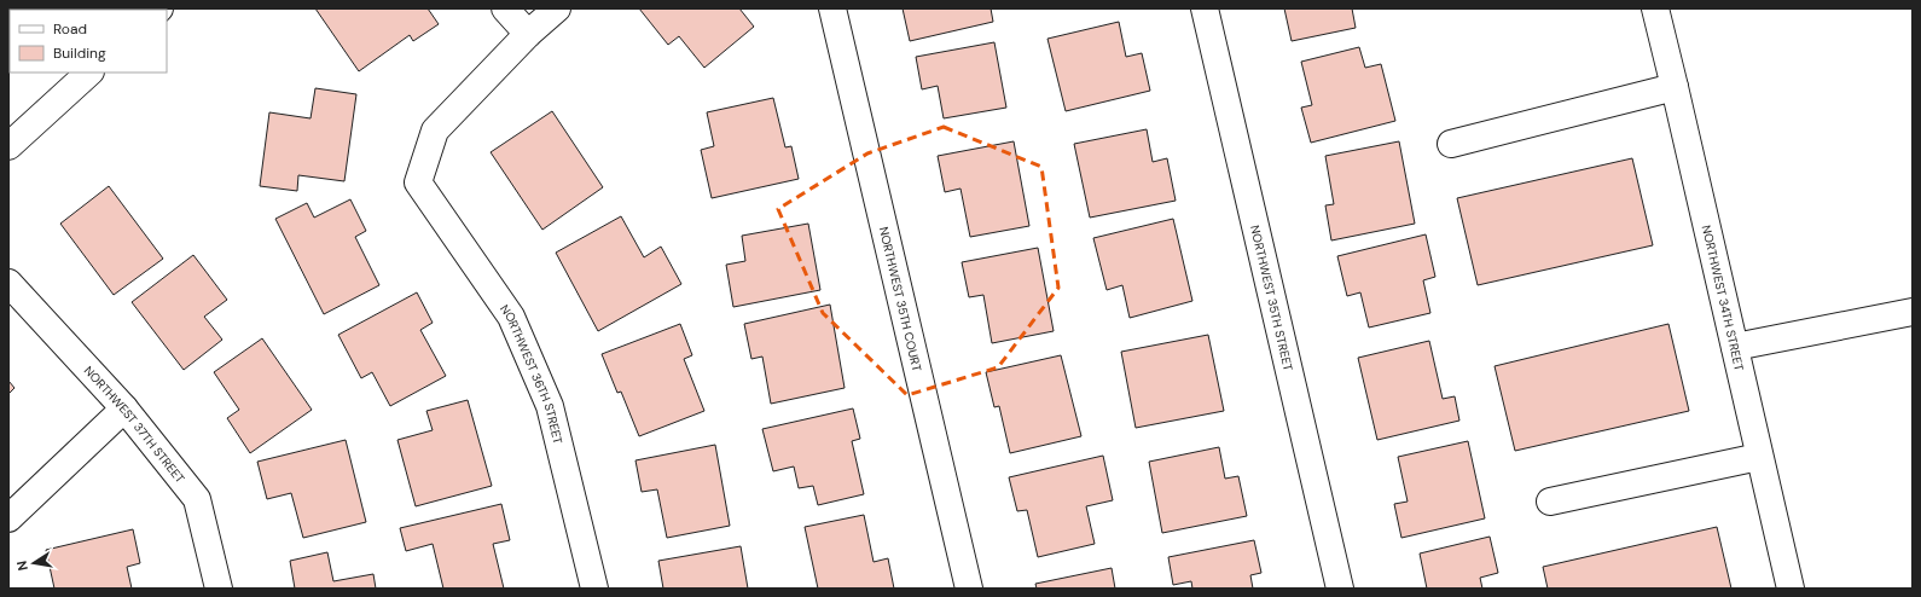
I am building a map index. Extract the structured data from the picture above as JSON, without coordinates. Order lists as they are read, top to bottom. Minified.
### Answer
{"streets":{"street":["NORTHWEST 35TH COURT","NORTHWEST 35TH STREET","NORTHWEST 34TH STREET","NORTHWEST 36TH STREET","NORTHWEST 37TH STREET"]},"legend":["Road","Building"],"north":"left"}
